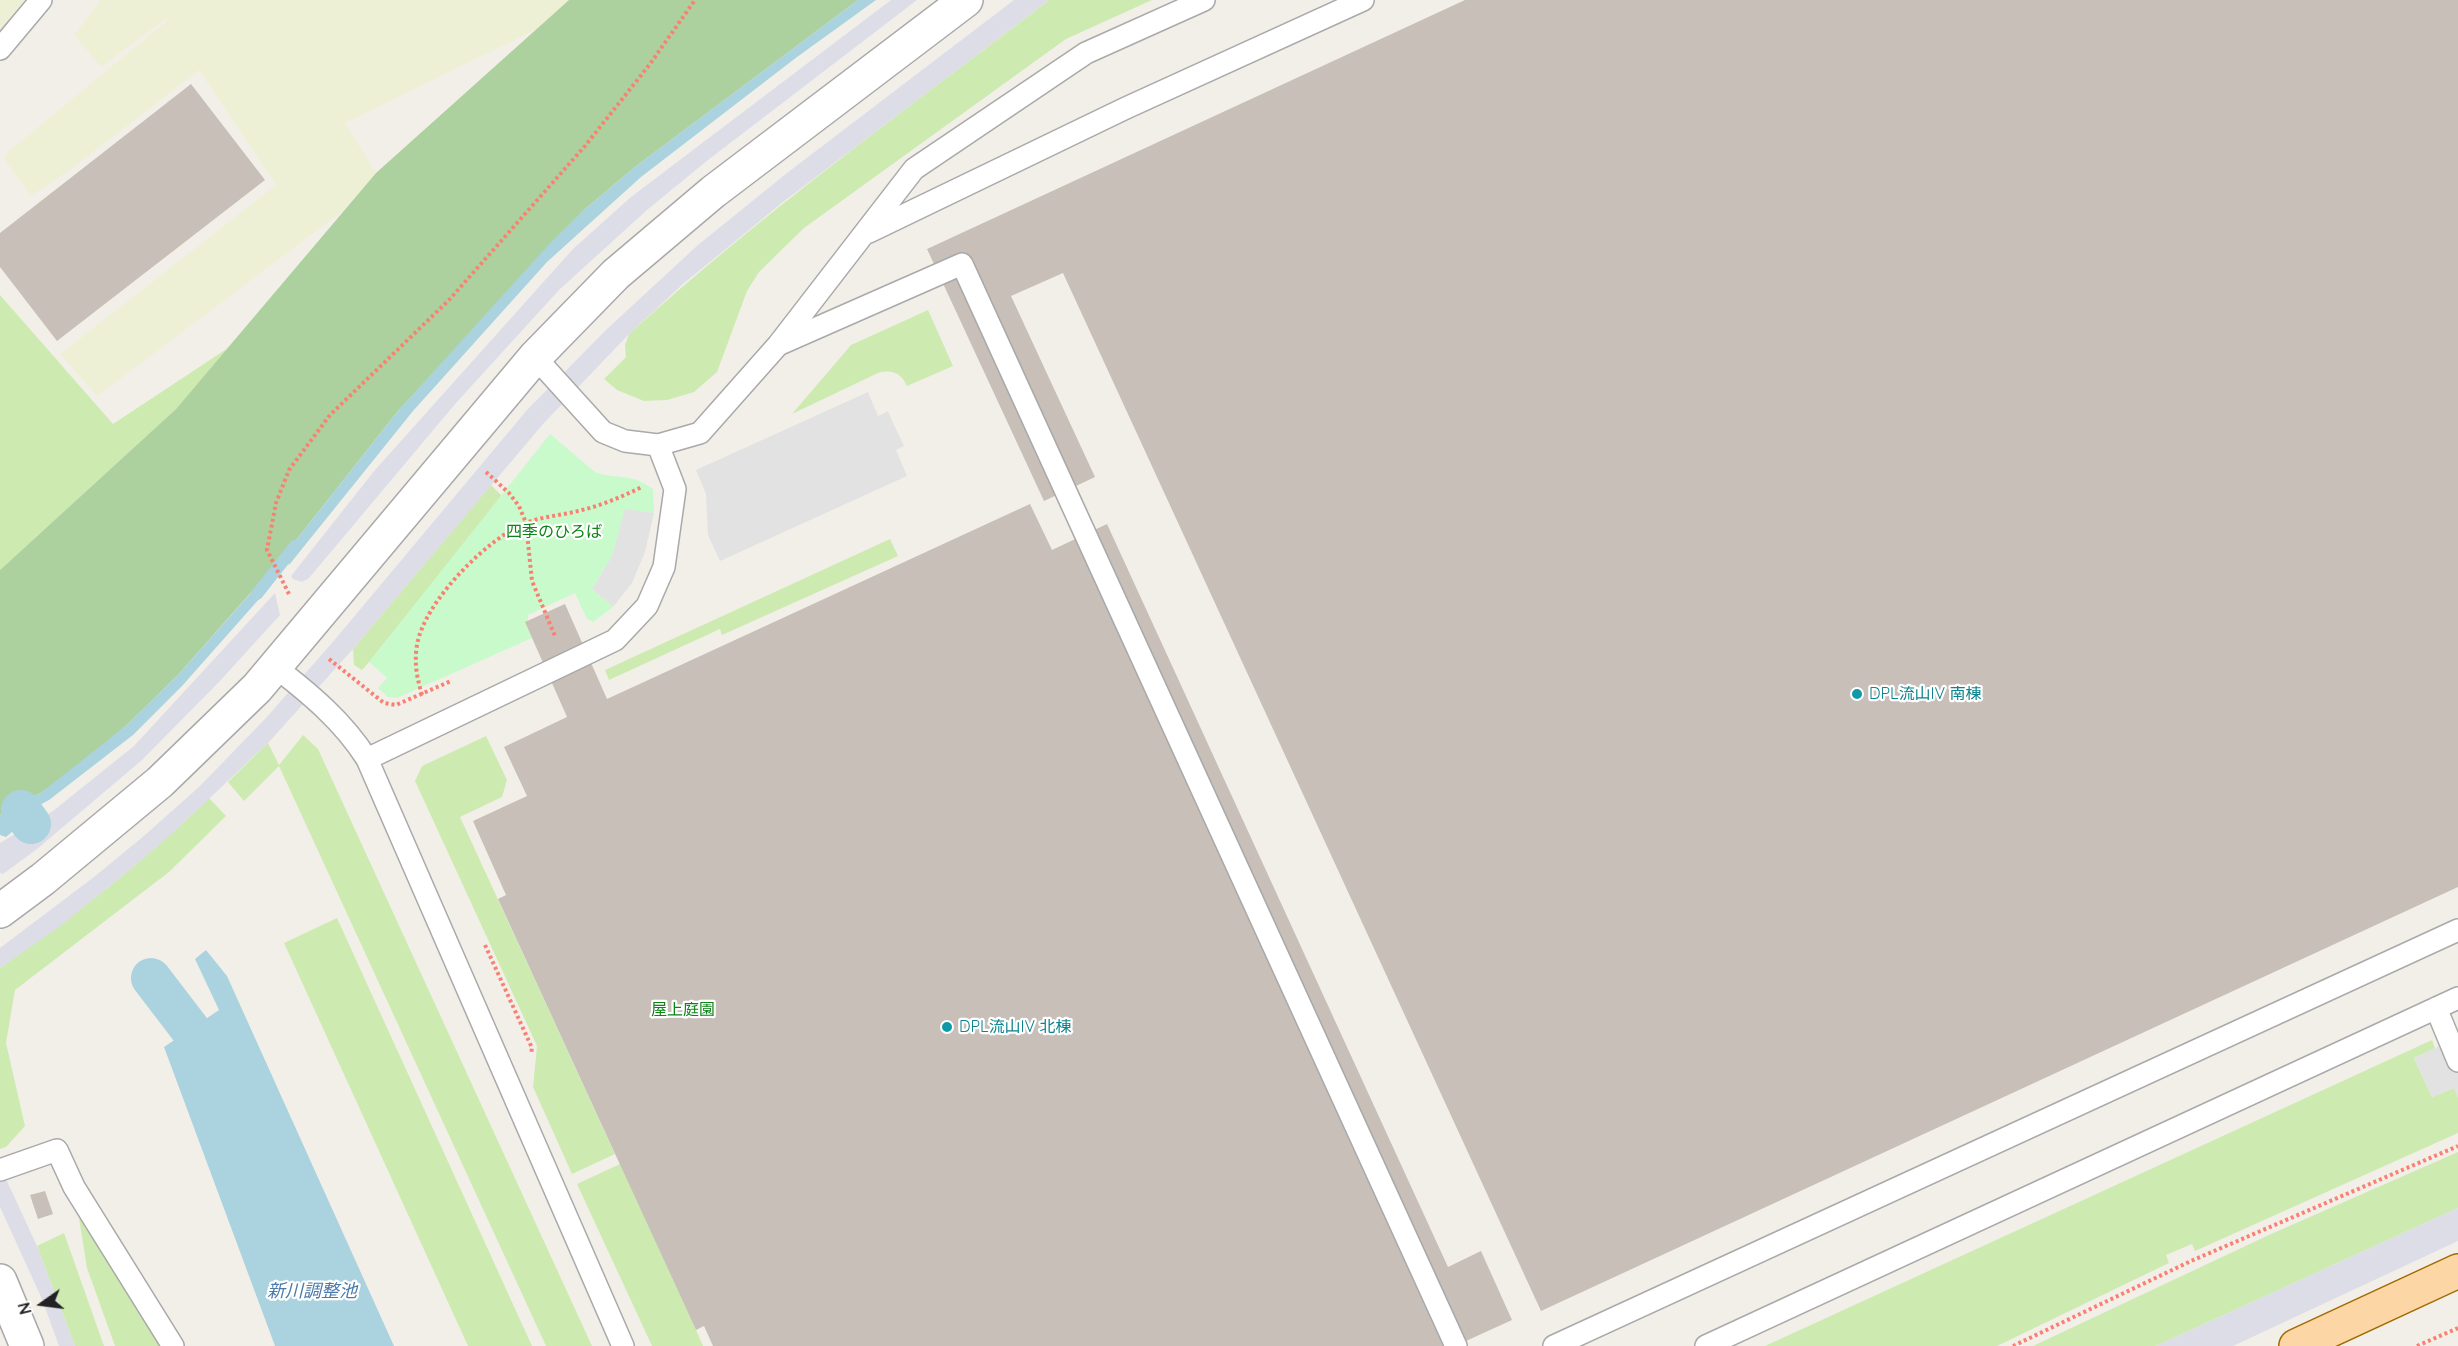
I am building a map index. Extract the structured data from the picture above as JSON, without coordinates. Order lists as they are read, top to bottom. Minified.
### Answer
{"water":["新川調整池"],"parks":["四季のひろば","屋上庭園"],"places":["DPL流山IV 南棟","DPL流山IV 北棟"],"north":"left"}
